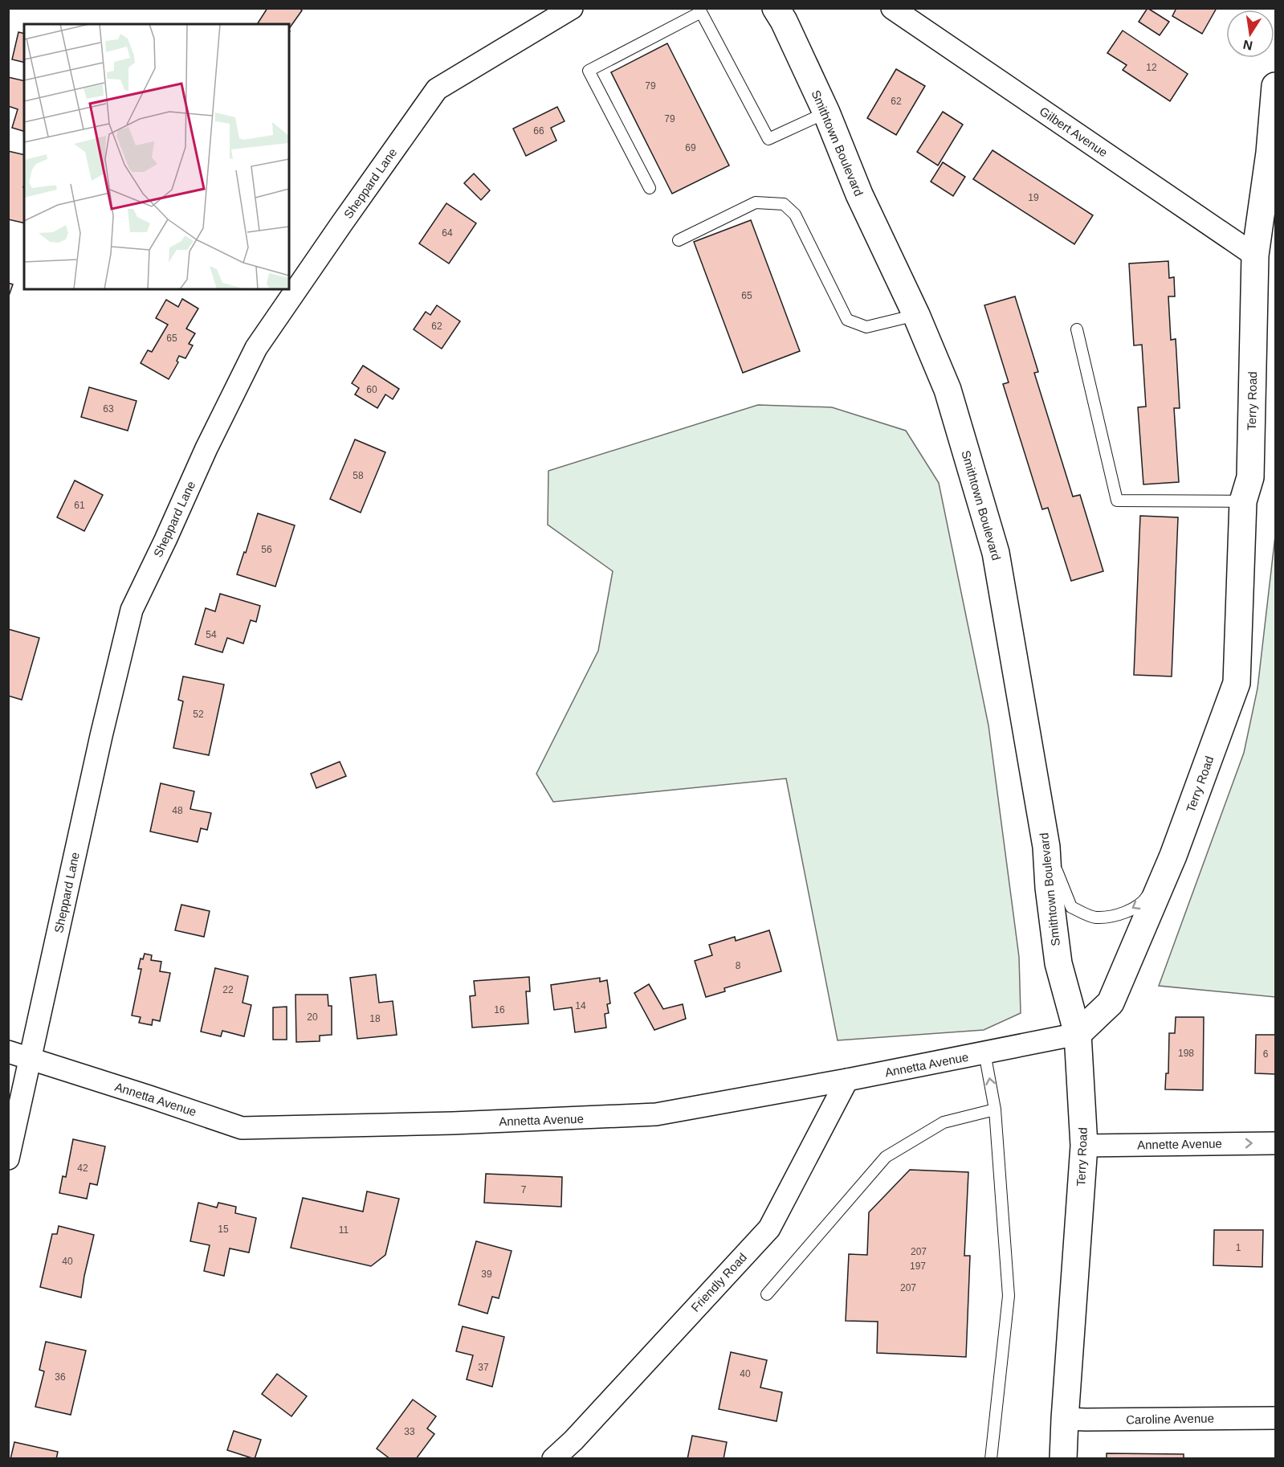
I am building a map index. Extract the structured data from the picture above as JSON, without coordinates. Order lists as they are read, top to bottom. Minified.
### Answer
{"streets":{"main road":["Smithtown Boulevard","Terry Road"],"street":["Gilbert Avenue","Sheppard Lane","Annetta Avenue","Annette Avenue","Friendly Road","Caroline Avenue"]},"crossings":[["Gilbert Avenue","Terry Road"],["Smithtown Boulevard","Terry Road"],["Smithtown Boulevard","Annetta Avenue"],["Sheppard Lane","Annetta Avenue"],["Terry Road","Annetta Avenue"],["Terry Road","Annette Avenue"],["Terry Road","Caroline Avenue"],["Annetta Avenue","Friendly Road"]],"one_way":["Annette Avenue"],"house_numbers":["12","79","62","79","66","69","19","64","65","62","65","60","63","58","61","56","54","52","48","8","22","14","16","20","18","198","6","42","7","15","11","1","207","40","197","39","207","37","40","36","33"],"north":"bottom"}
